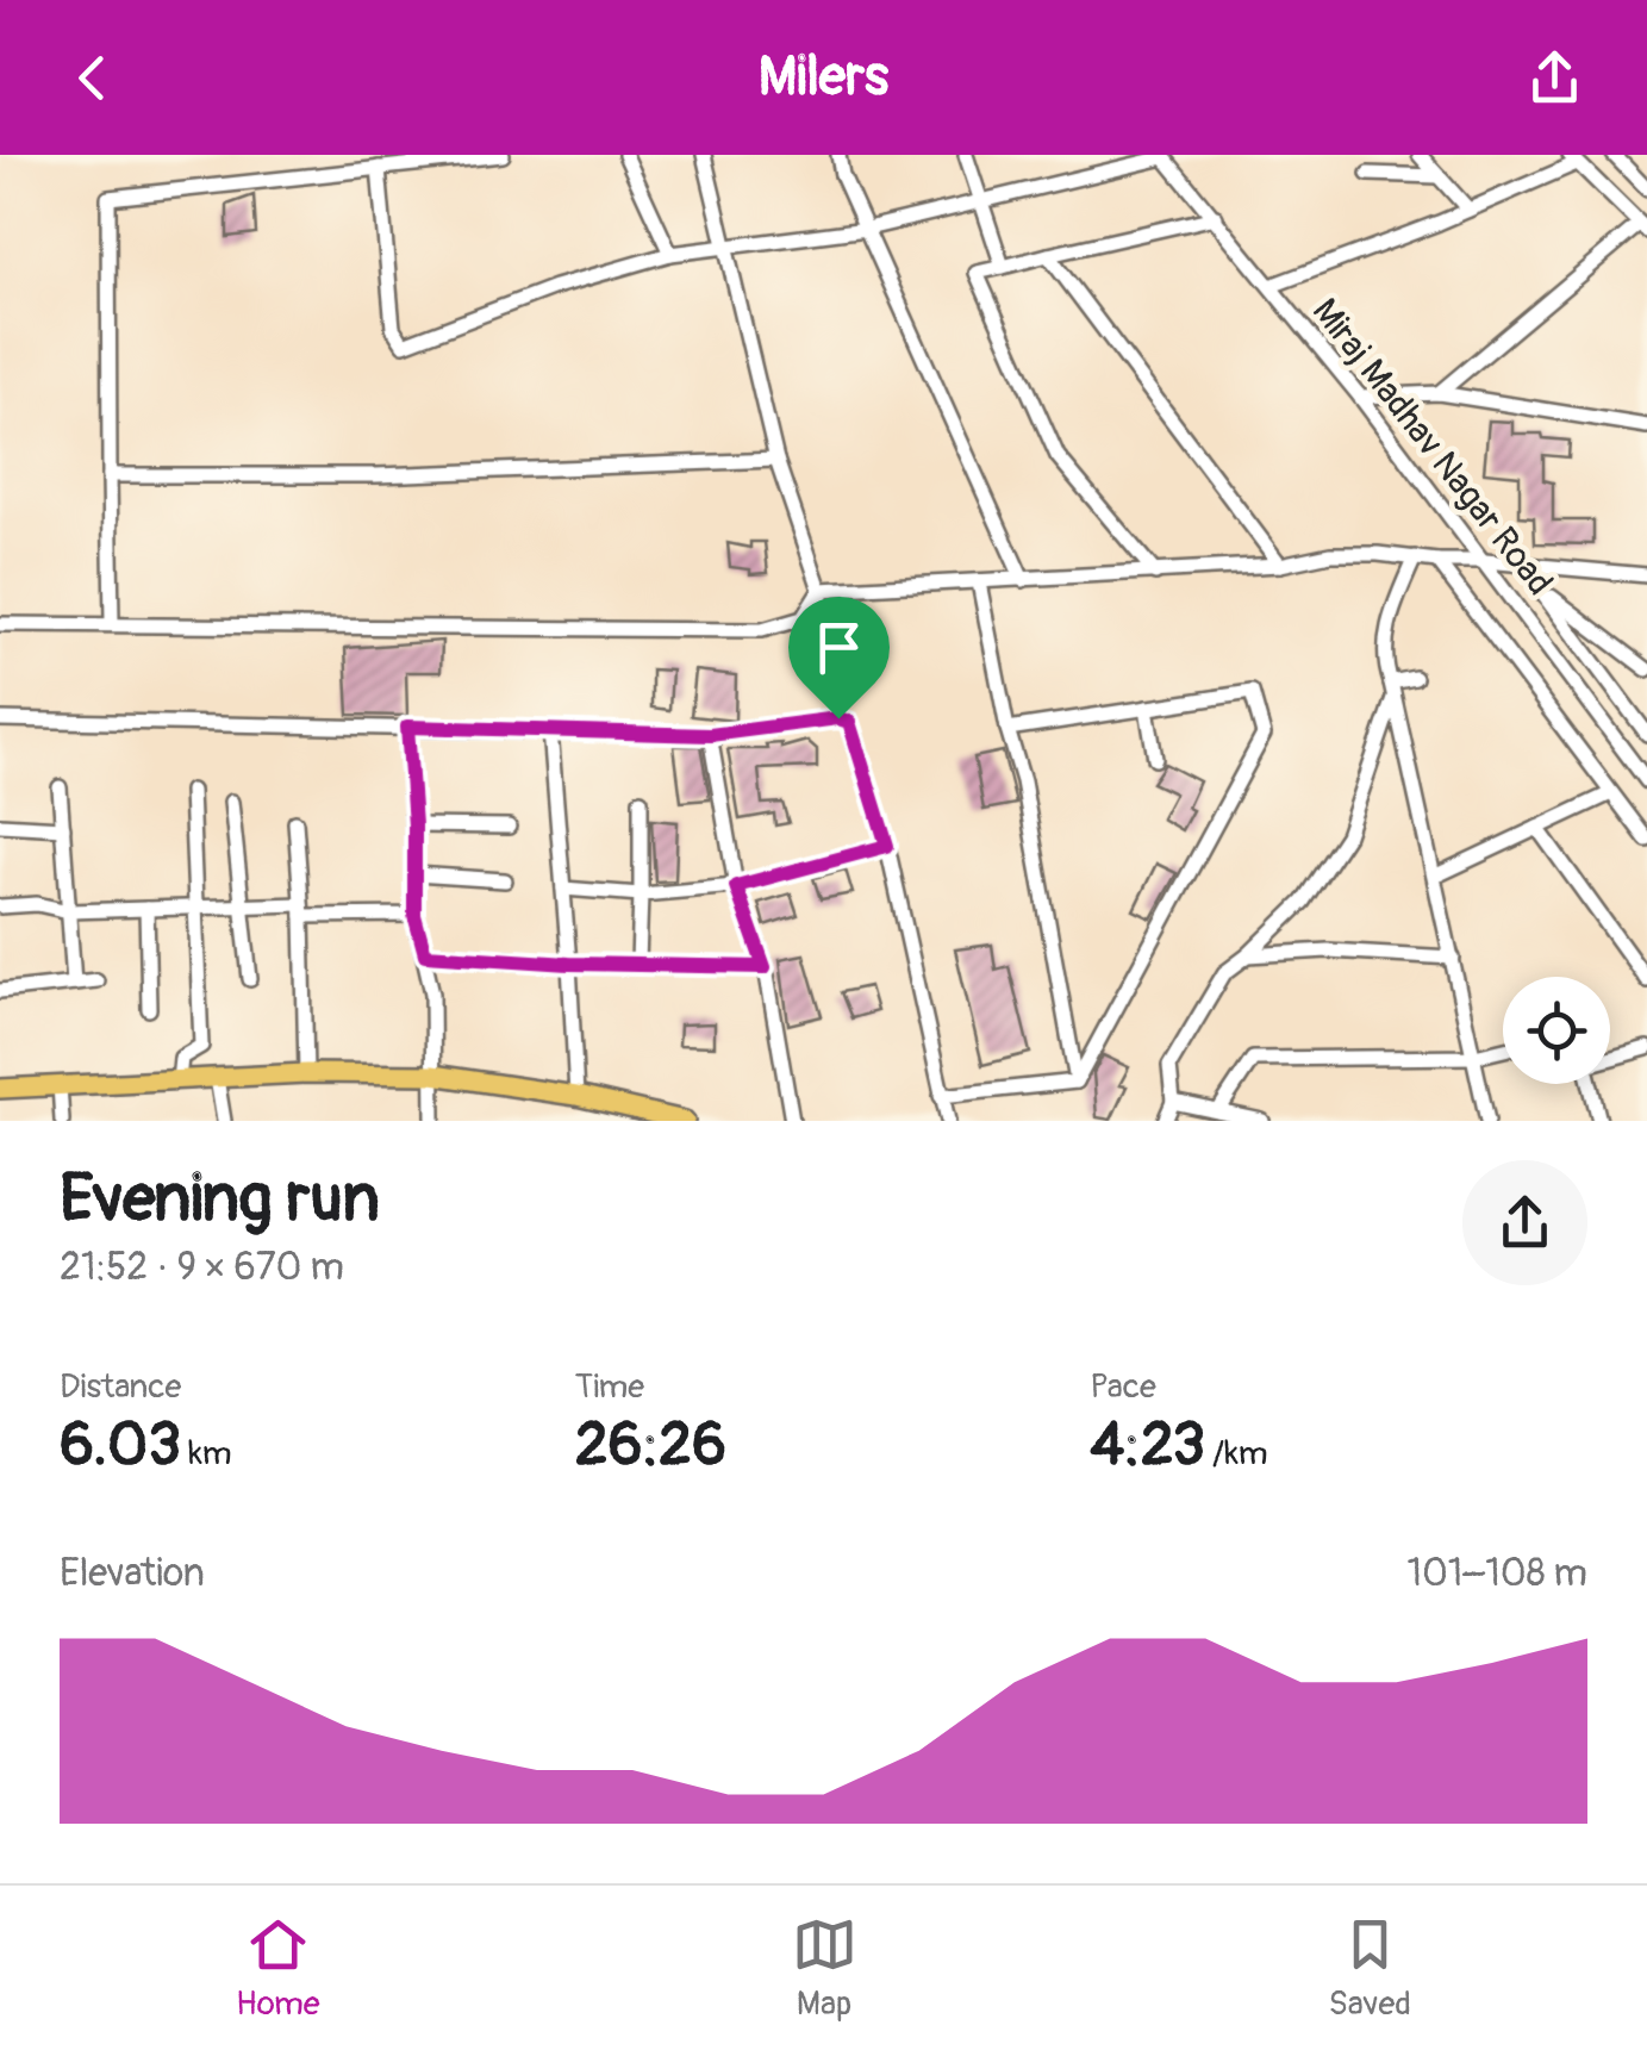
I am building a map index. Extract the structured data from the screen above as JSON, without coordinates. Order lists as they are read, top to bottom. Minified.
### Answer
{"streets":{"street":["Miraj Madhav Nagar Road"]},"page":{"header":"Milers","heading":["Evening run","21:52 · 9 × 670 m"],"stats":[["Distance","6.03 km"],["Time","26:26"],["Pace","4:23 /km"]],"chart":["Elevation","101–108 m"],"tabs":["Home","Map","Saved"]}}
